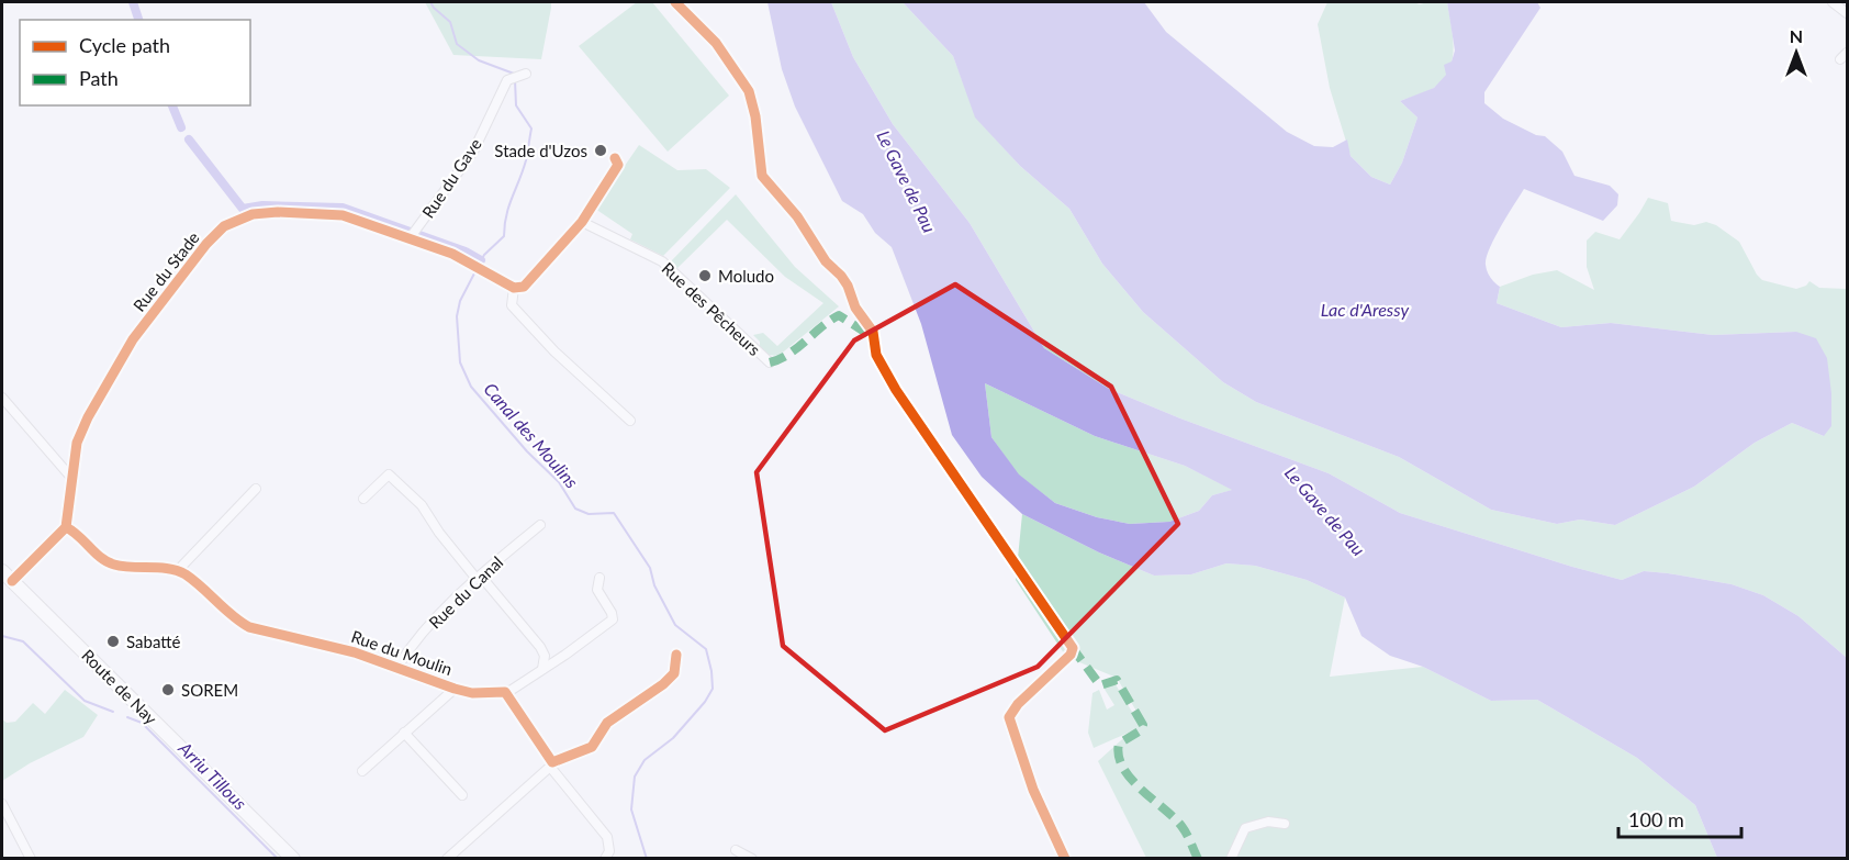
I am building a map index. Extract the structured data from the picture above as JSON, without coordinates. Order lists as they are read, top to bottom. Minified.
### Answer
{"streets":{"main road":["Route de Nay"],"street":["Rue du Gave","Rue du Stade","Rue des Pêcheurs","Rue du Canal","Rue du Moulin"]},"crossings":[["Rue du Gave","Rue du Stade"],["Rue du Stade","Rue du Moulin"],["Rue du Canal","Rue du Moulin"]],"water":["Le Gave de Pau","Lac d'Aressy","Canal des Moulins","Arriu Tillous"],"places":["Stade d'Uzos","Moludo","Sabatté","SOREM"],"legend":["Cycle path","Path"],"scale_bar":"100 m","north":"top"}
